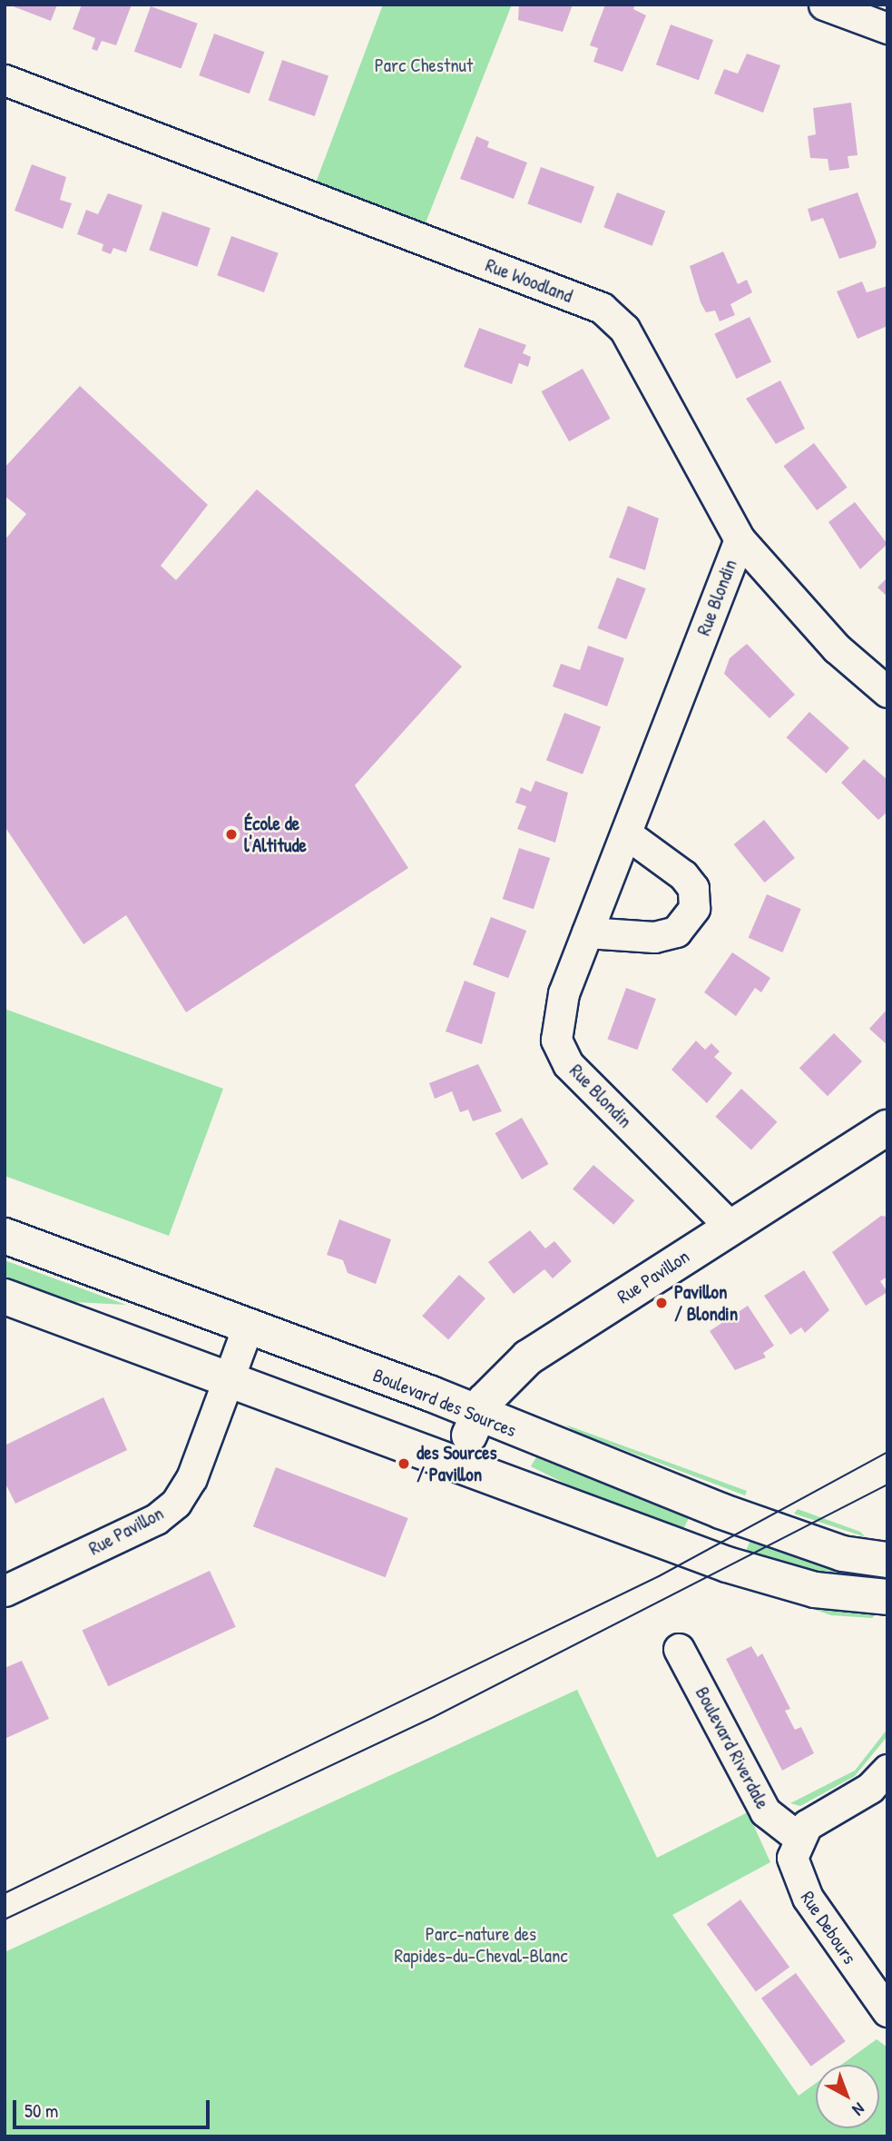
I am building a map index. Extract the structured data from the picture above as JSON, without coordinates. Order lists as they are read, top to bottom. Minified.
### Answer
{"streets":{"street":["Rue Woodland","Rue Blondin","Rue Pavillon","Boulevard des Sources","Boulevard Riverdale","Rue Debours"]},"crossings":[["Rue Woodland","Rue Blondin"],["Rue Blondin","Rue Pavillon"],["Rue Pavillon","Boulevard des Sources"],["Boulevard Riverdale","Rue Debours"]],"parks":["Parc Chestnut","Parc-nature des Rapides-du-Cheval-Blanc"],"places":["École de l'Altitude","Pavillon / Blondin","des Sources / Pavillon"],"scale_bar":"50 m","north":"bottom right"}
